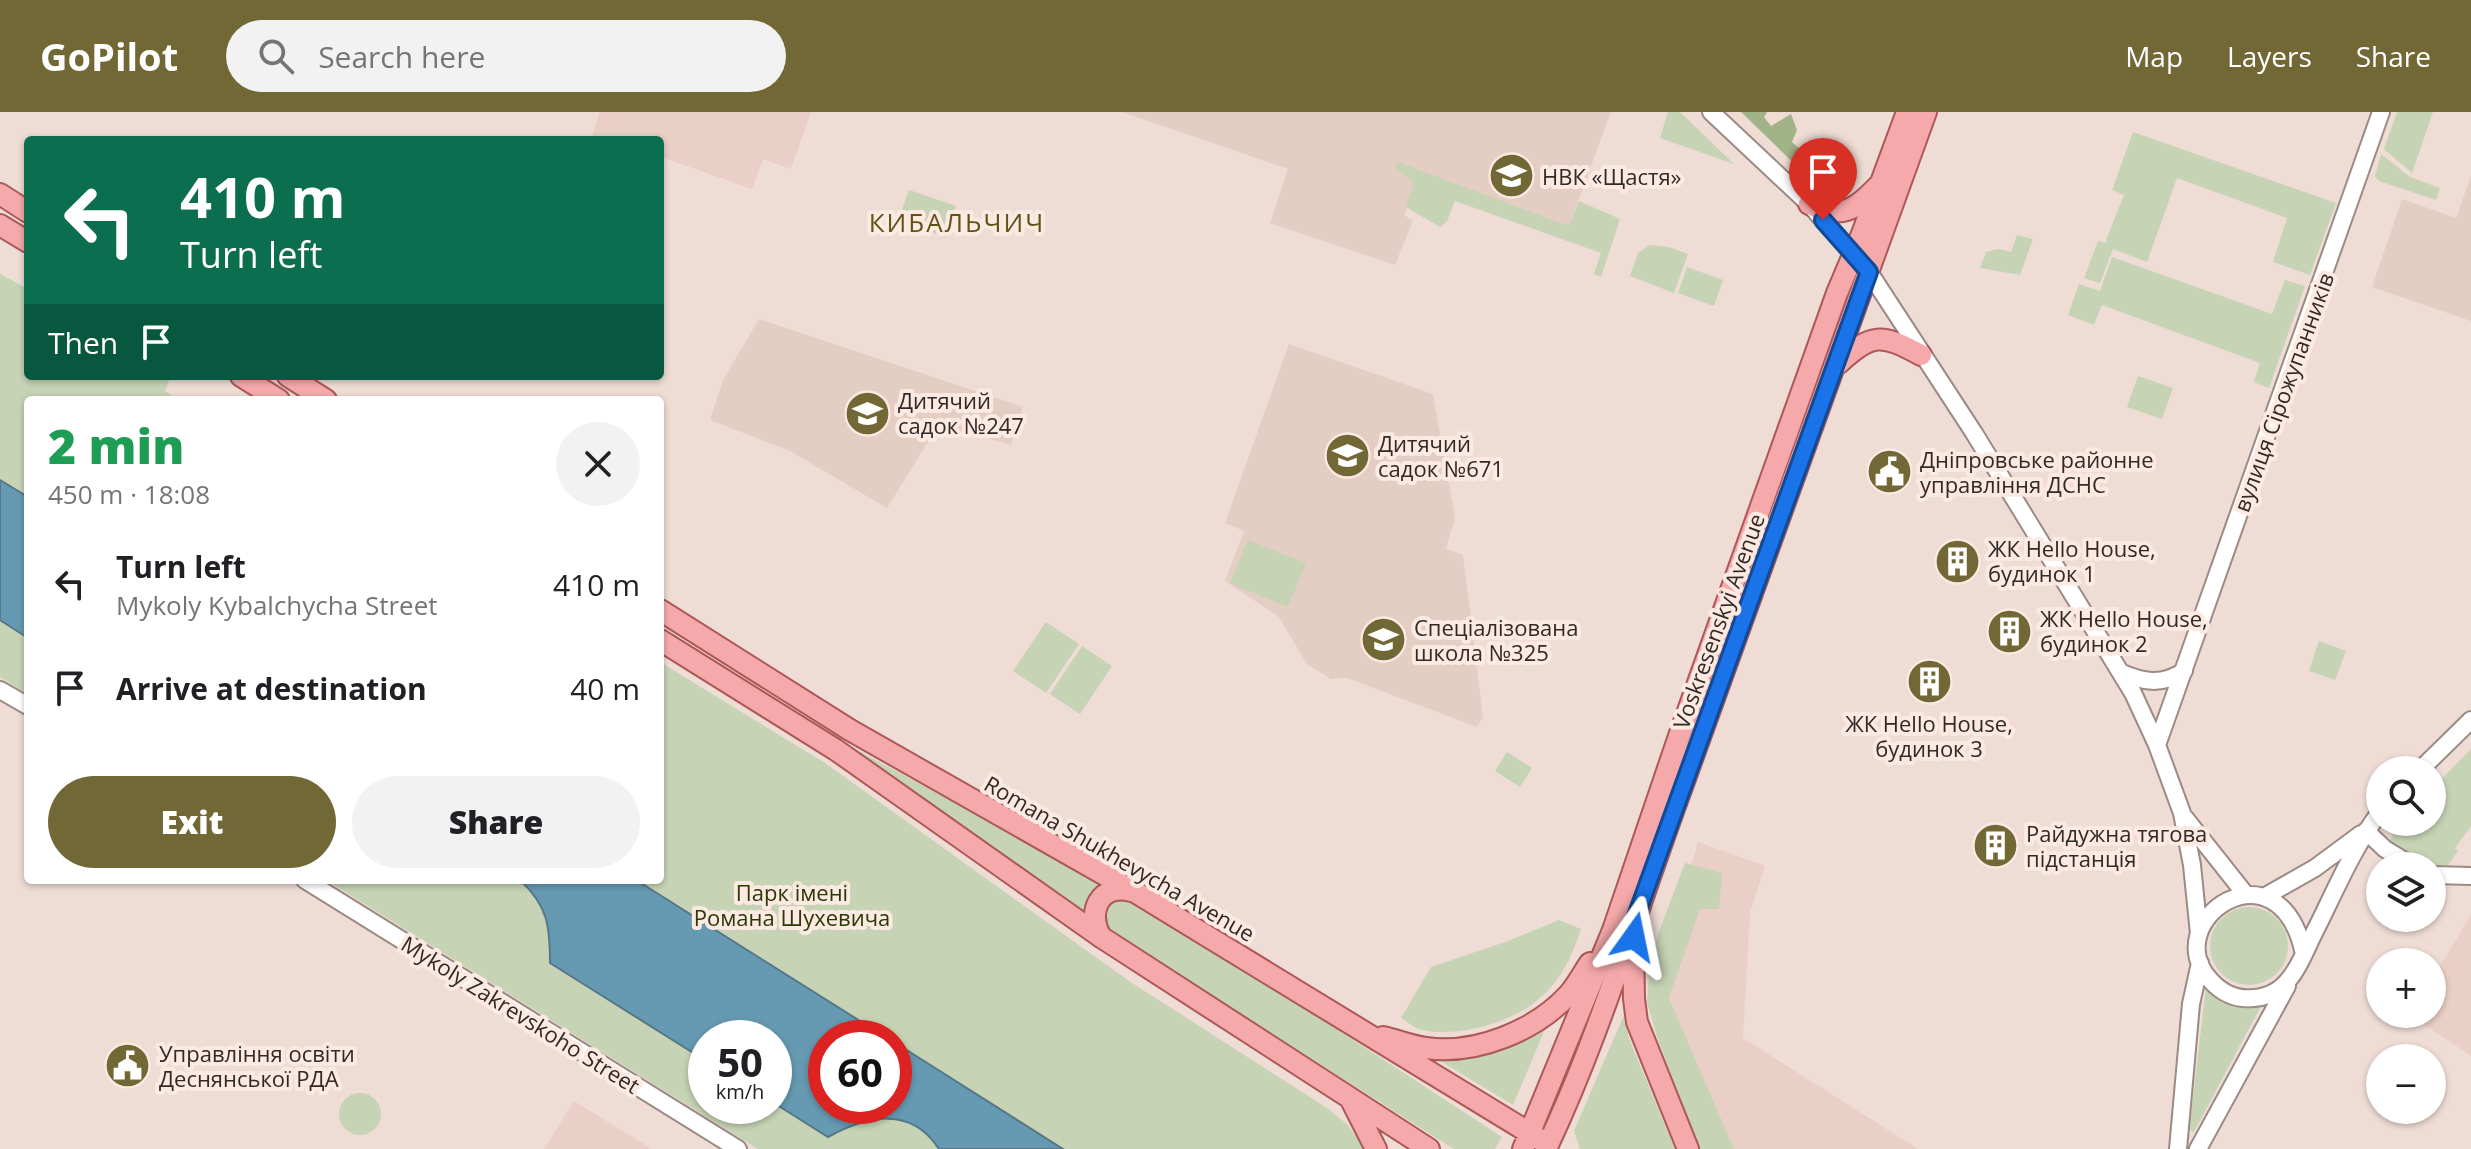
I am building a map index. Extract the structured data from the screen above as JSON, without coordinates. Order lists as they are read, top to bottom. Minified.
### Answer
{"streets":{"main road":["Voskresenskyi Avenue","Romana Shukhevycha Avenue"],"street":["вулиця Сірожупанників","Mykoly Zakrevskoho Street"]},"crossings":[["Voskresenskyi Avenue","Romana Shukhevycha Avenue"]],"districts":["КИБАЛЬЧИЧ"],"parks":["Парк імені Романа Шухевича"],"places":{"school or university":["НВК «Щастя»","Дитячий садок №247","Дитячий садок №671","Спеціалізована школа №325"],"public building":["Дніпровське районне управління ДСНС","Управління освіти Деснянської РДА"],"building":["ЖК Hello House, будинок 1","ЖК Hello House, будинок 2","ЖК Hello House, будинок 3","Райдужна тягова пiдстанцiя"]},"page":{"header":"GoPilot","search":"Search here","nav":["Map","Layers","Share"],"turn":["410 m","Turn left"],"then":"Then","heading":["2 min","450 m · 18:08"],"list":[{"name":"Turn left","note":"Mykoly Kybalchycha Street","value":"410 m"},{"name":"Arrive at destination","value":"40 m"}],"map_buttons":["+","−"],"buttons":["Exit","Share"],"speed":"50 km/h","limit":"60"}}
